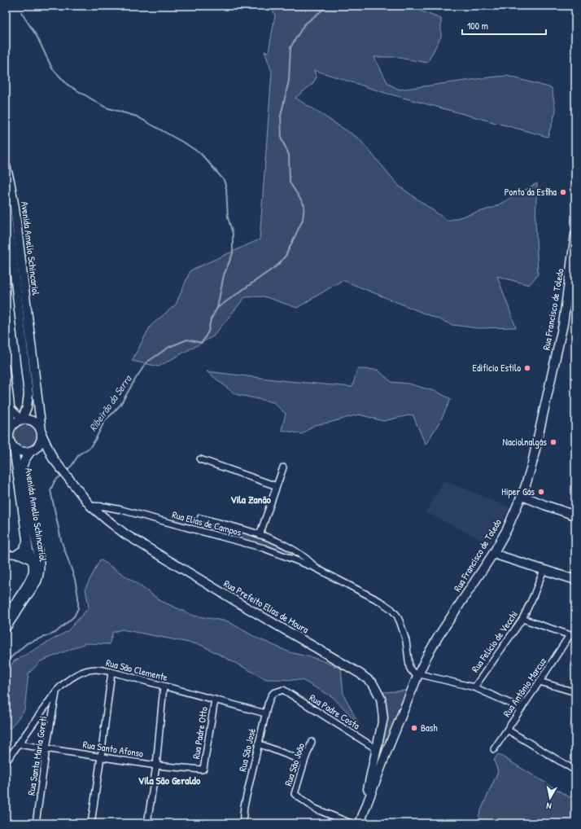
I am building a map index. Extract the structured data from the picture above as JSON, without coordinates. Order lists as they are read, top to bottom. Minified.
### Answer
{"streets":{"main road":["Avenida Amelio Schincariol","Rua Francisco de Toledo","Rua Prefeito Elias de Moura"],"street":["Rua Elias de Campos","Rua Felicio de Vecchi","Rua São Clemente","Rua Antônio Marcuz","Rua Padre Costa","Rua Padre Otto","Rua Santo Afonso","Rua São José","Rua Santa Maria Goreti","Rua São João"]},"crossings":[["Avenida Amelio Schincariol","Rua Prefeito Elias de Moura"],["Rua Francisco de Toledo","Rua Elias de Campos"],["Rua Francisco de Toledo","Rua Prefeito Elias de Moura"],["Rua Elias de Campos","Rua Prefeito Elias de Moura"],["Rua Prefeito Elias de Moura","Rua Padre Costa"],["Rua São Clemente","Rua Padre Otto"],["Rua São Clemente","Rua Santo Afonso"],["Rua São Clemente","Rua São José"],["Rua São Clemente","Rua Santa Maria Goreti"],["Rua Padre Costa","Rua São José"],["Rua Padre Otto","Rua Santo Afonso"],["Rua Santo Afonso","Rua Santa Maria Goreti"]],"districts":["Vila Zanão","Vila São Geraldo"],"water":["Ribeirão da Serra"],"places":["Ponto da Esfiha","Edifício Estilo","Naciolnalgás","Hiper Gás","Bash"],"scale_bar":"100 m","north":"bottom"}
